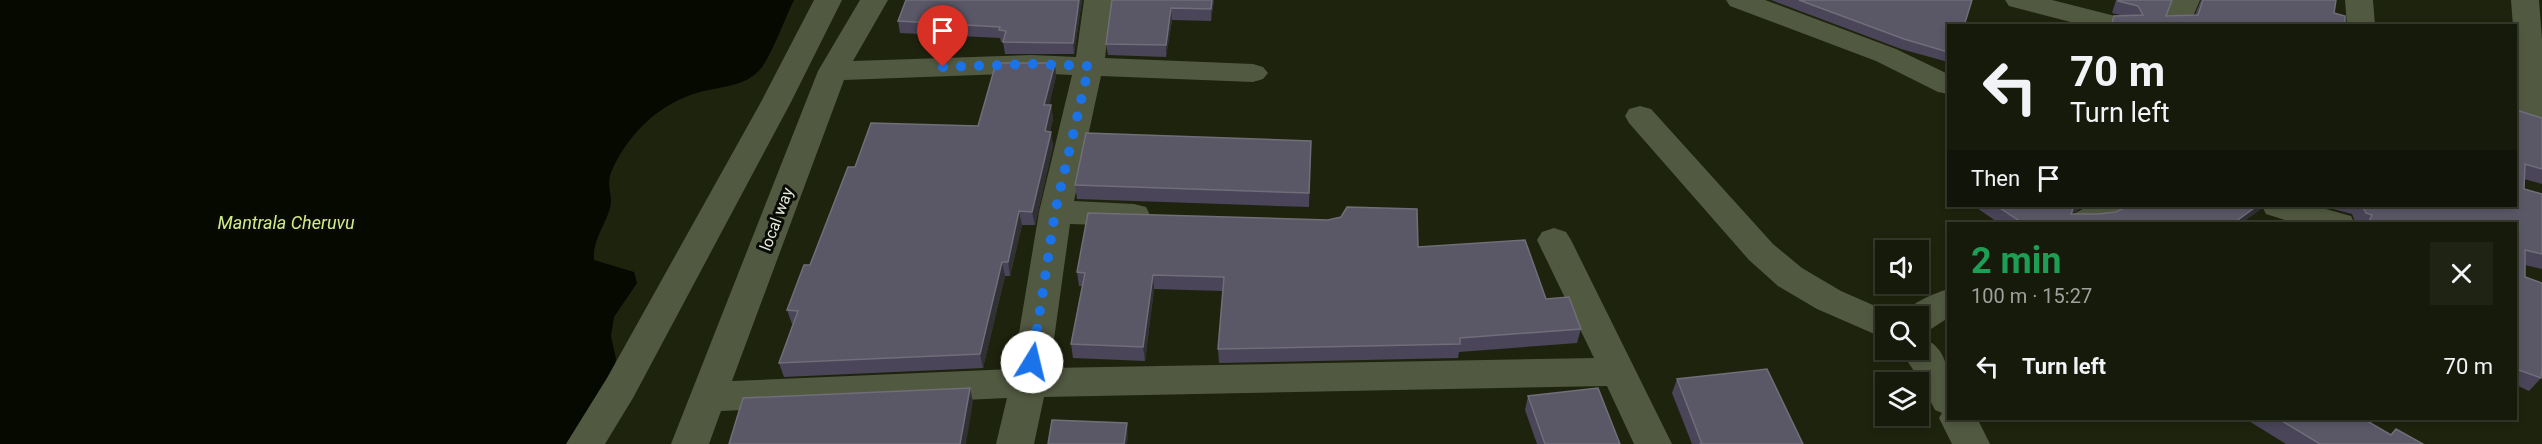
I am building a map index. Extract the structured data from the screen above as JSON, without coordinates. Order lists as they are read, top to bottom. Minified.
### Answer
{"streets":{"street":["local way"]},"water":["Mantrala Cheruvu"],"page":{"turn":["70 m","Turn left"],"then":"Then","heading":["2 min","100 m · 15:27"],"list":[{"name":"Turn left","value":"70 m"}]}}
